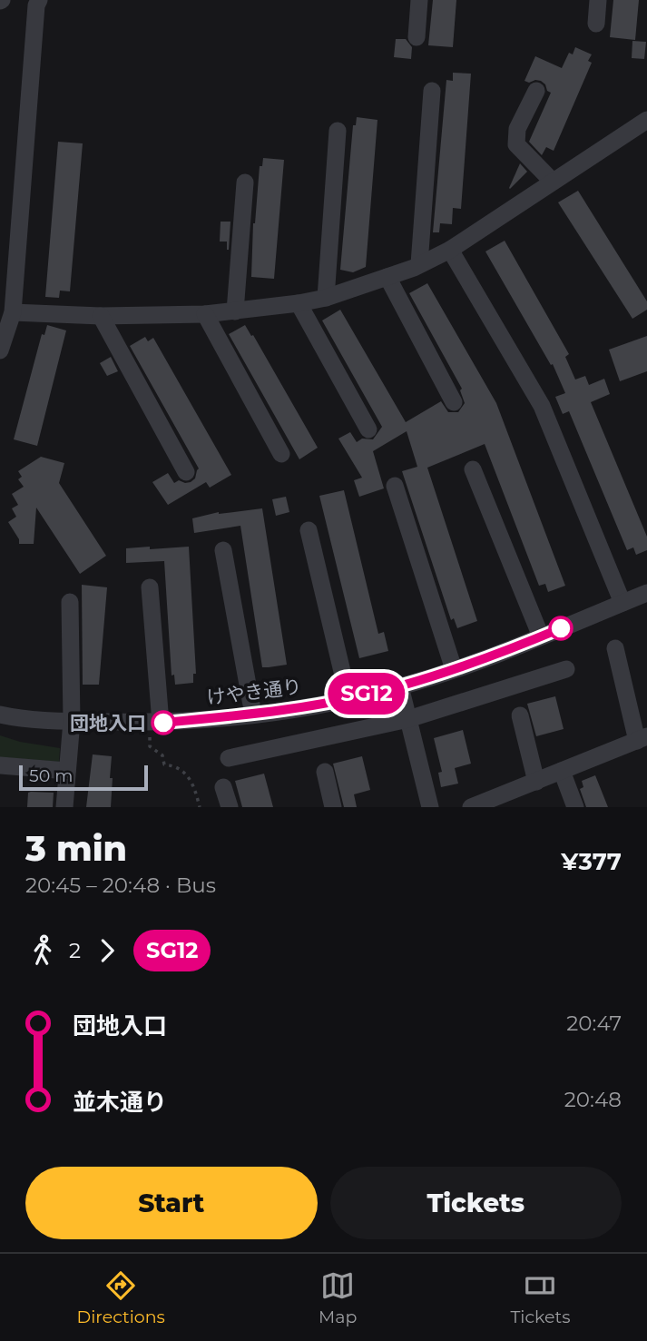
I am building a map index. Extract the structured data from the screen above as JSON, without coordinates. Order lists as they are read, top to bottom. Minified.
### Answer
{"streets":{"street":["けやき通り"]},"places":["団地入口"],"lines":["bus line SG12"],"scale_bar":"50 m","page":{"on_map":"SG12","scale":"50 m","heading":["3 min","20:45 – 20:48 · Bus","¥377"],"legs":["2","SG12"],"list":[{"name":"団地入口","value":"20:47"},{"name":"並木通り","value":"20:48"}],"buttons":["Start","Tickets"],"tabs":["Directions","Map","Tickets"]}}
